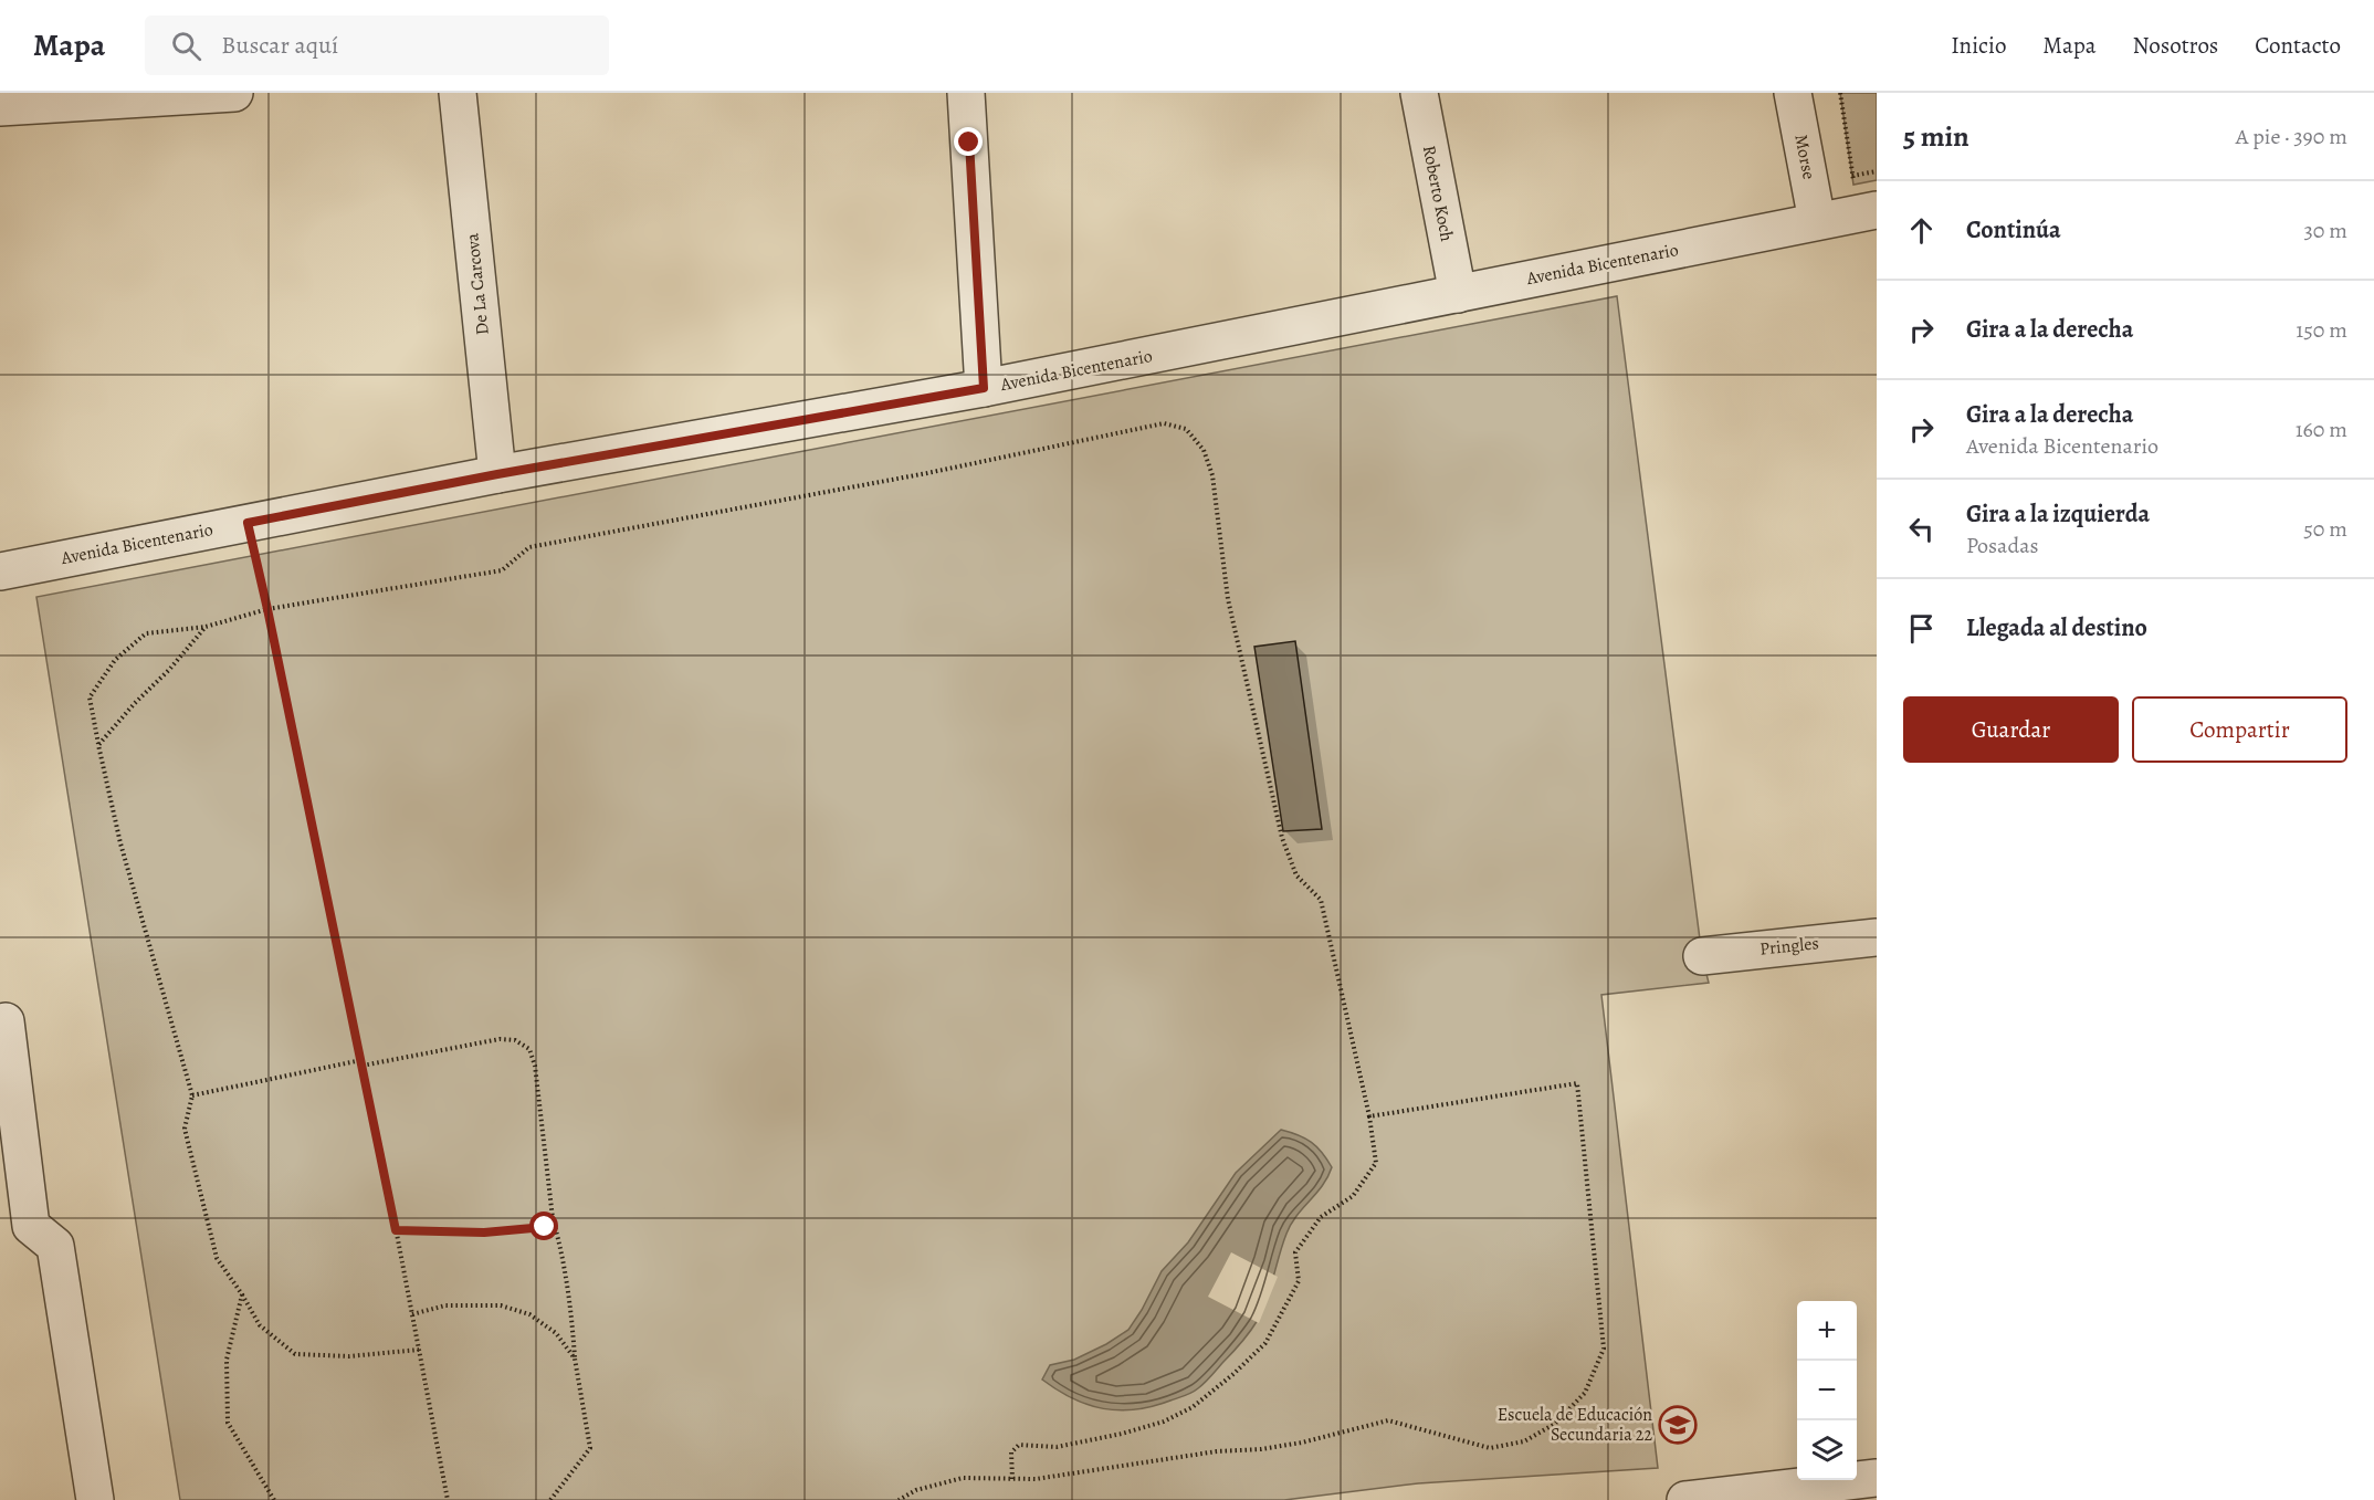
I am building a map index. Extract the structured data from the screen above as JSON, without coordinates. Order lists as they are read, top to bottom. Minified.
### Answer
{"streets":{"street":["Morse","Roberto Koch","Avenida Bicentenario","De La Carcova","Pringles"]},"crossings":[["Morse","Avenida Bicentenario"],["Roberto Koch","Avenida Bicentenario"],["Avenida Bicentenario","De La Carcova"]],"places":{"school or university":["Escuela de Educación Secundaria 22"]},"page":{"header":"Mapa","search":"Buscar aquí","nav":["Inicio","Mapa","Nosotros","Contacto"],"heading":["5 min","A pie · 390 m"],"list":[["Continúa","30 m"],["Gira a la derecha","150 m"],["Gira a la derecha","Avenida Bicentenario","160 m"],["Gira a la izquierda","Posadas","50 m"],"Llegada al destino"],"buttons":["Guardar","Compartir"],"map_buttons":["+","−"]}}
